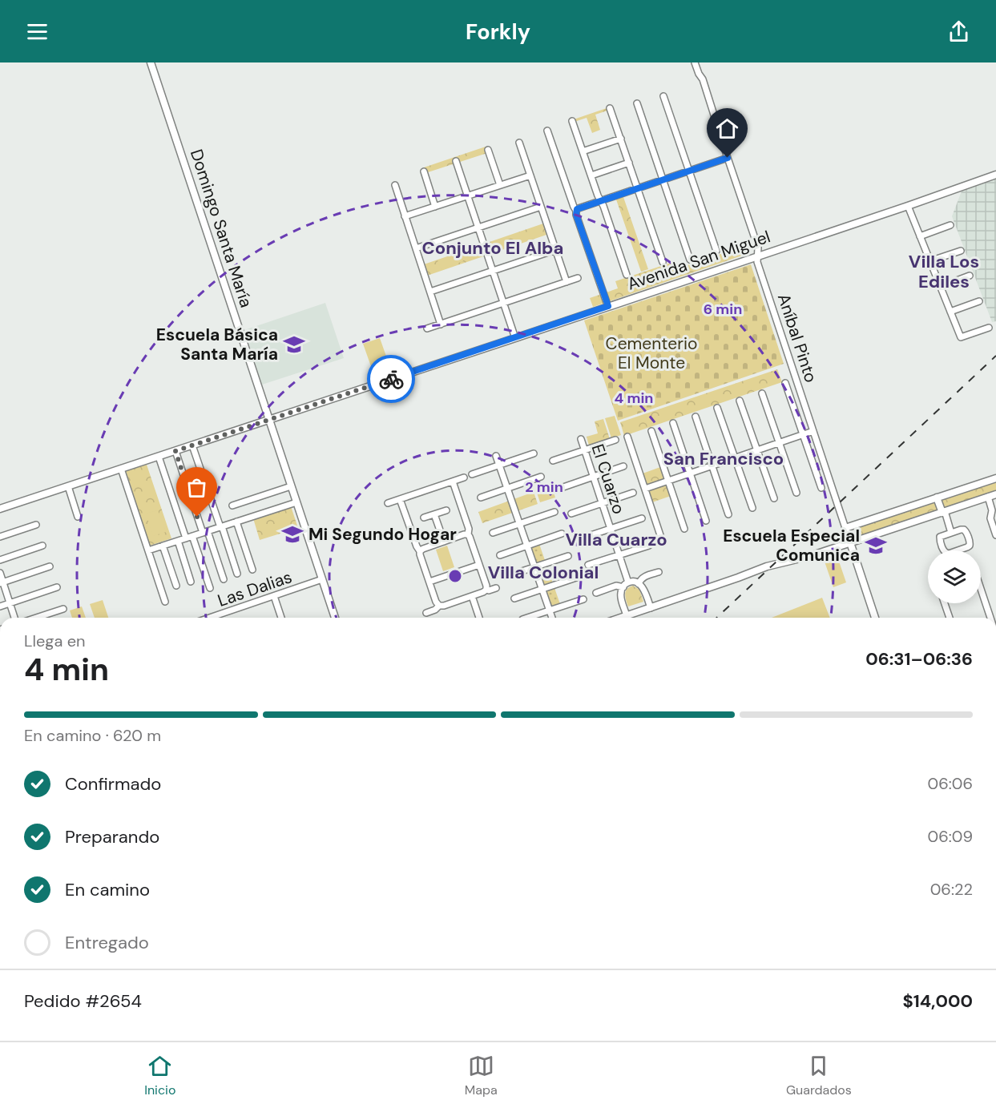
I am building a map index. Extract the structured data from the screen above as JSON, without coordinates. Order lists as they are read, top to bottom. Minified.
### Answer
{"streets":{"street":["Domingo Santa María","Avenida San Miguel","Aníbal Pinto","El Cuarzo","Las Dalias"]},"crossings":[["Domingo Santa María","Avenida San Miguel"],["Domingo Santa María","Las Dalias"],["Avenida San Miguel","Aníbal Pinto"]],"districts":["Conjunto El Alba","Villa Los Ediles","San Francisco","Villa Cuarzo","Villa Colonial"],"parks":["Cementerio El Monte"],"places":{"school or university":["Escuela Básica Santa María","Mi Segundo Hogar","Escuela Especial Comunica"]},"page":{"header":"Forkly","heading":["4 min","Llega en","06:31–06:36"],"panel":["Pedido #2654","$14,000"],"bar":"En camino · 620 m","list":[["Confirmado","06:06"],["Preparando","06:09"],["En camino","06:22"],"Entregado"],"tabs":["Inicio","Mapa","Guardados"]},"rings":["6 min","4 min","2 min"]}
